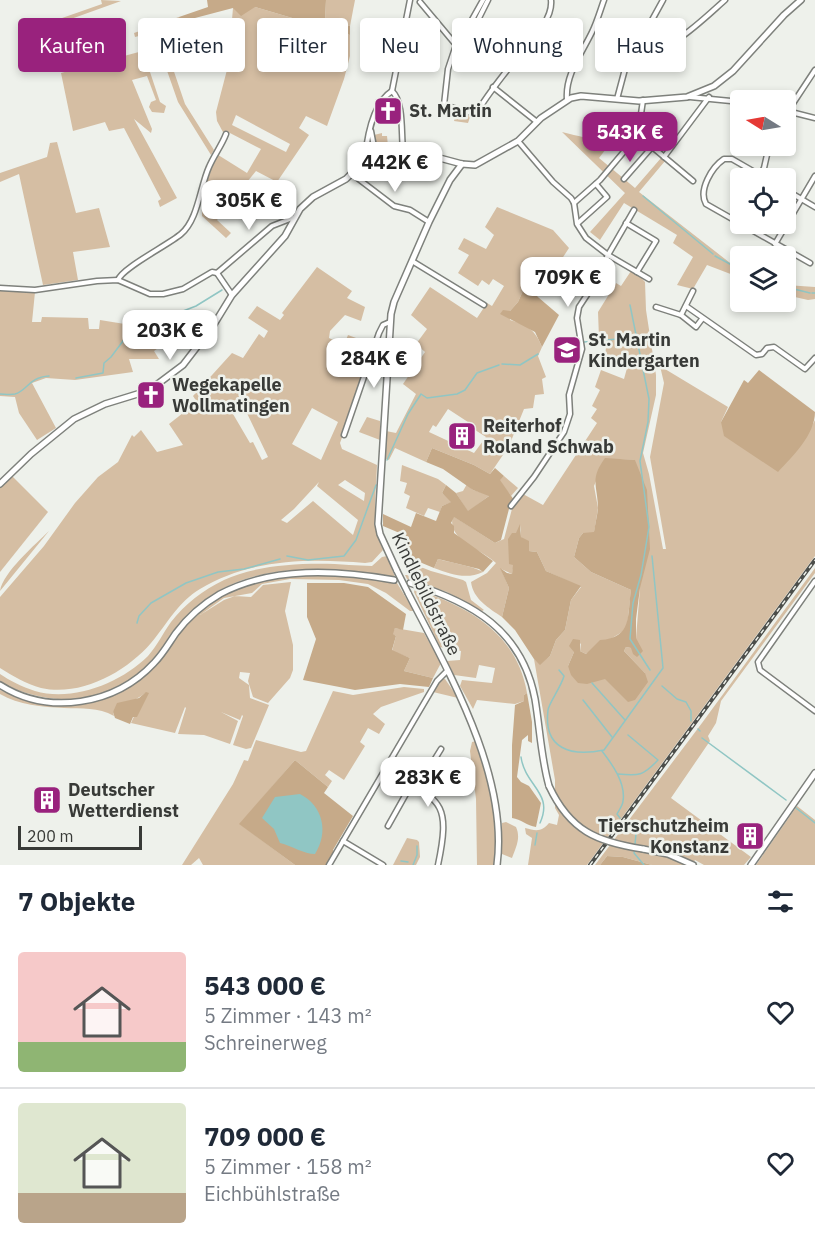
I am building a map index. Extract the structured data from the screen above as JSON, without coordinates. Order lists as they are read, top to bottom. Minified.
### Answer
{"streets":{"main road":["Kindlebildstraße"]},"places":{"church":["St. Martin","Wegekapelle Wollmatingen"],"school or university":["St. Martin Kindergarten"],"building":["Reiterhof Roland Schwab","Deutscher Wetterdienst","Tierschutzheim Konstanz"]},"scale_bar":"200 m","north":"left","page":{"chip":["Kaufen","Mieten","Filter","Neu","Wohnung","Haus"],"price":["543K €","442K €","305K €","709K €","203K €","284K €","283K €"],"scale":"200 m","heading":"7 Objekte","list":[{"name":"543 000 €","note":"5 Zimmer · 143 m² · Schreinerweg"},{"name":"709 000 €","note":"5 Zimmer · 158 m² · Eichbühlstraße"}]}}
